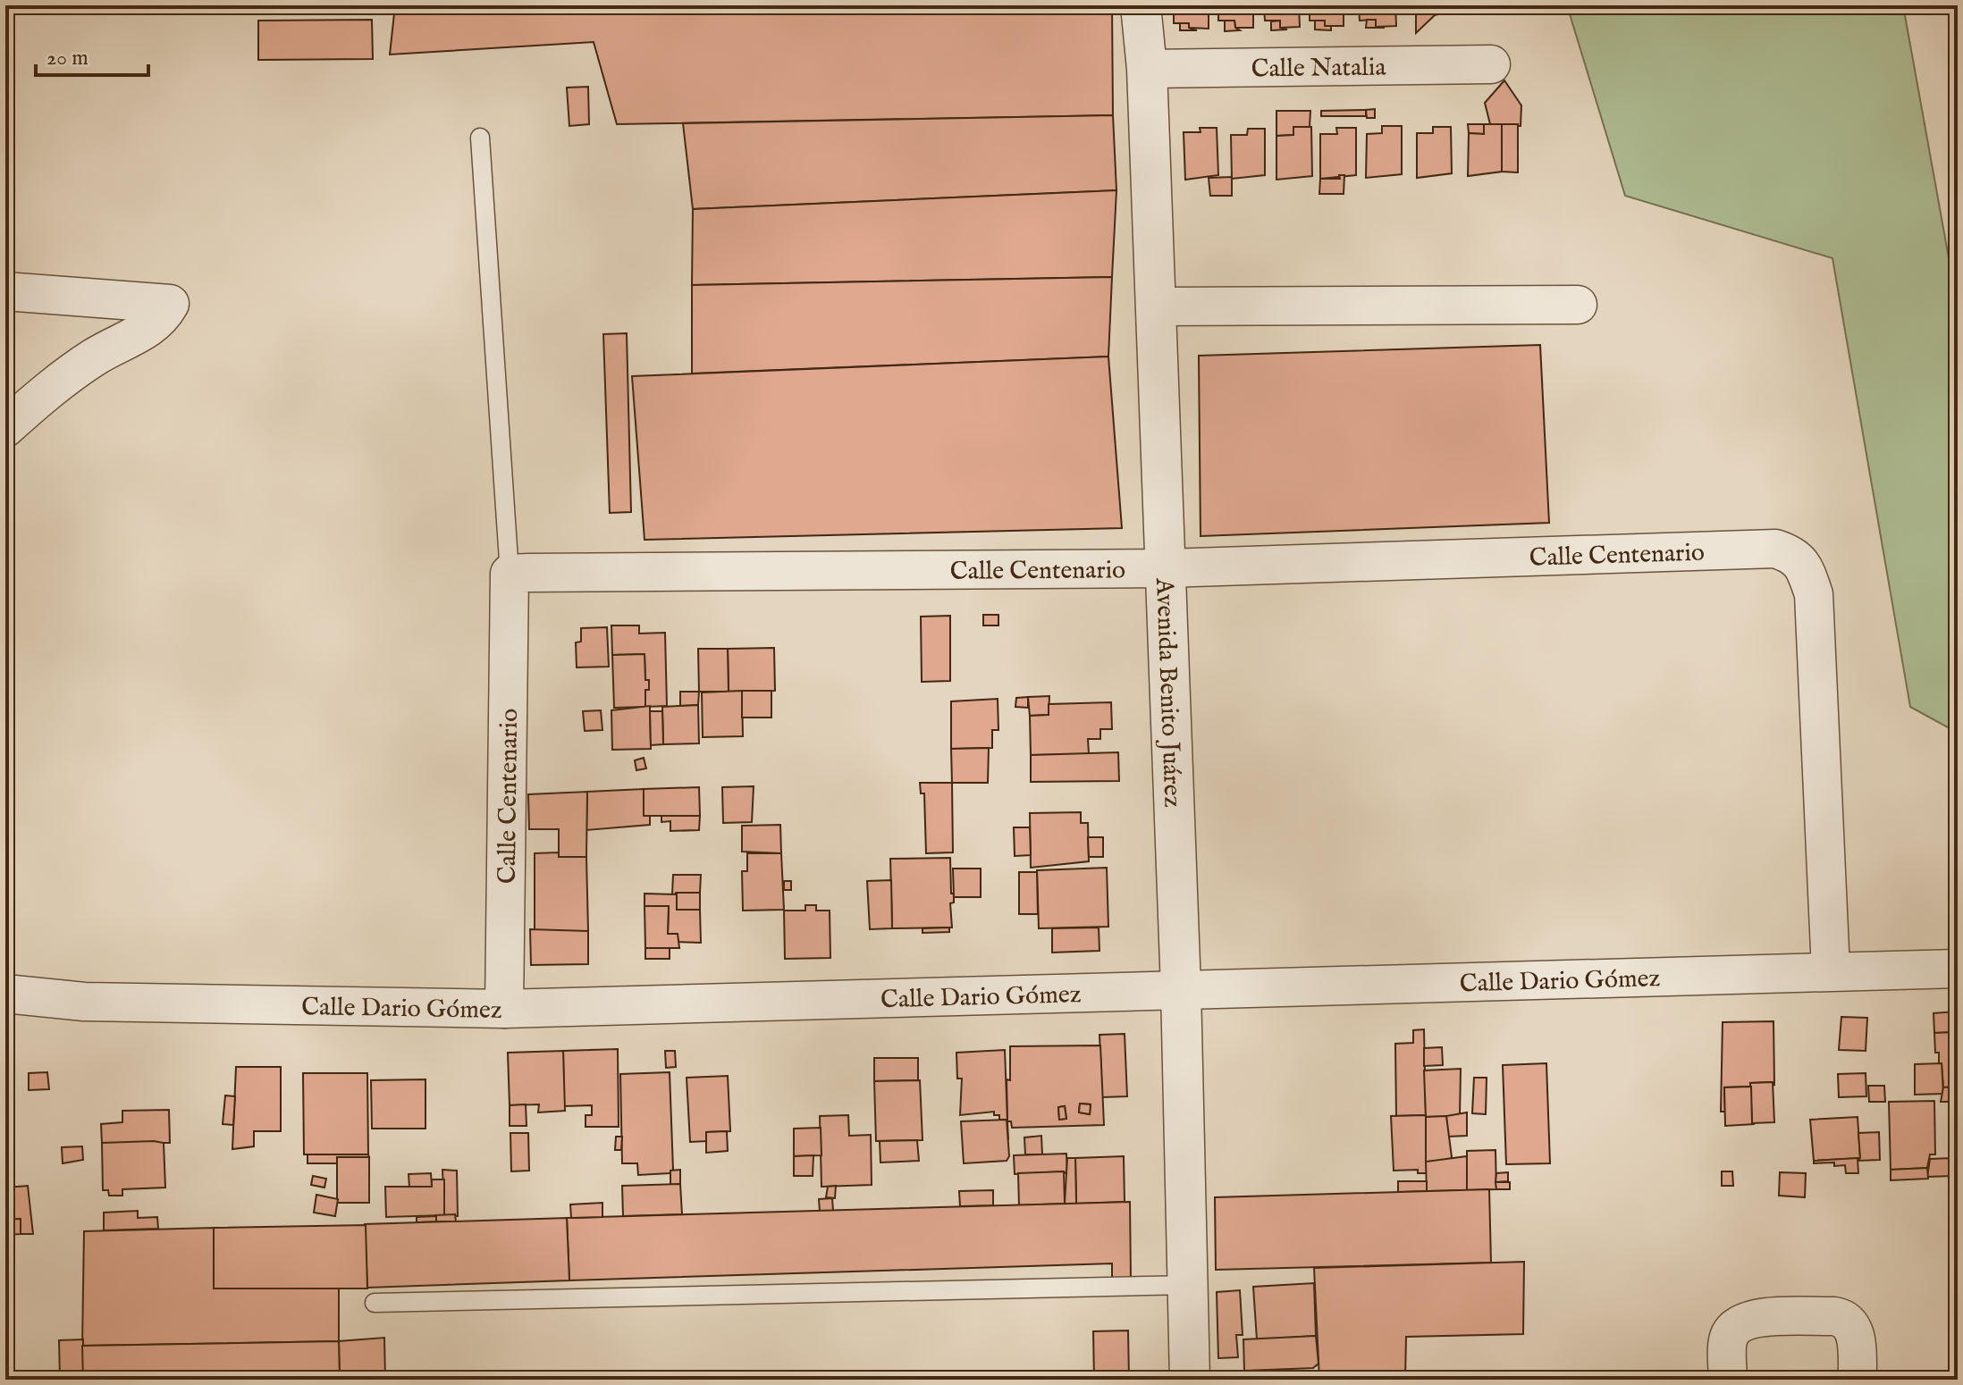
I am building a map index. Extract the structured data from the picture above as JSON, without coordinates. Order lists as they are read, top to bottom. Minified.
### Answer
{"streets":{"street":["Calle Natalia","Calle Centenario","Avenida Benito Juárez","Calle Dario Gómez"]},"crossings":[["Calle Natalia","Avenida Benito Juárez"],["Calle Centenario","Avenida Benito Juárez"],["Calle Centenario","Calle Dario Gómez"],["Avenida Benito Juárez","Calle Dario Gómez"]],"scale_bar":"20 m"}
